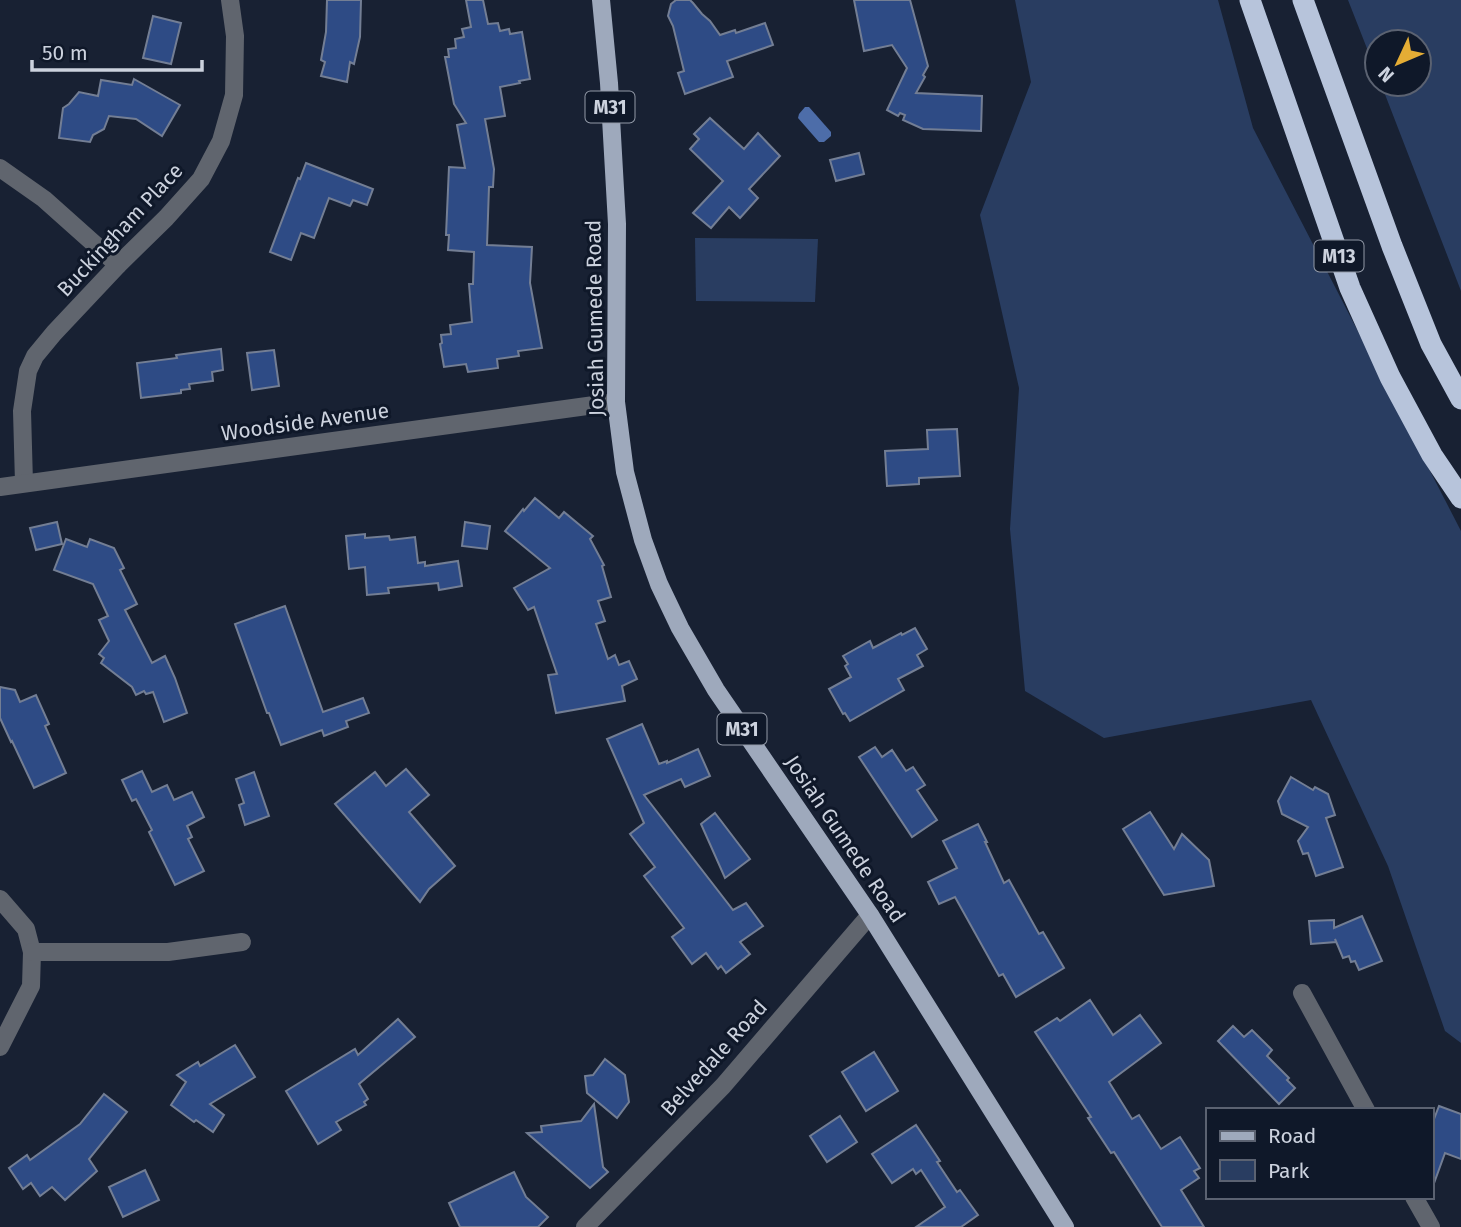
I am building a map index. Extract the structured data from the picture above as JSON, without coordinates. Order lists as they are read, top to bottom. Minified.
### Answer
{"streets":{"highway":["M13"],"main road":["M31","Josiah Gumede Road"],"street":["Buckingham Place","Woodside Avenue","Belvedale Road"]},"crossings":[["Buckingham Place","Woodside Avenue"],["Josiah Gumede Road","Woodside Avenue"],["Josiah Gumede Road","Belvedale Road"]],"legend":["Road","Park"],"scale_bar":"50 m","north":"bottom left"}
